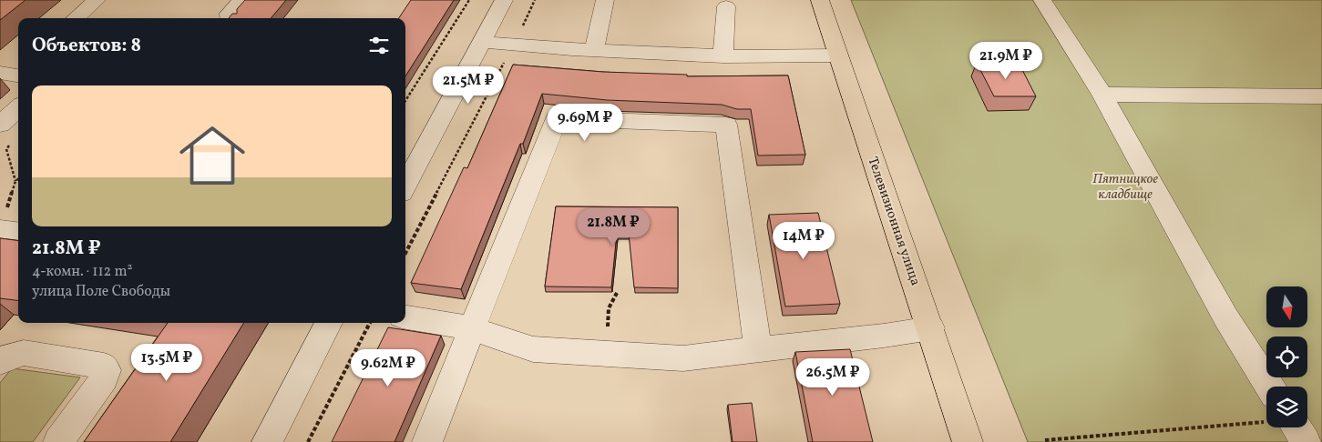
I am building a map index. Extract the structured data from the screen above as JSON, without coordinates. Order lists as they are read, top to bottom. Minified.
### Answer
{"streets":{"main road":["Телевизионная улица"]},"parks":["Пятницкое кладбище"],"north":"bottom","page":{"heading":"Объектов: 8","price":["21.9M ₽","21.5M ₽","9.69M ₽","21.8M ₽","14M ₽","13.5M ₽","9.62M ₽","26.5M ₽"],"list":[{"name":"21.8M ₽","note":"4-комн. · 112 m² · улица Поле Свободы"}]}}
